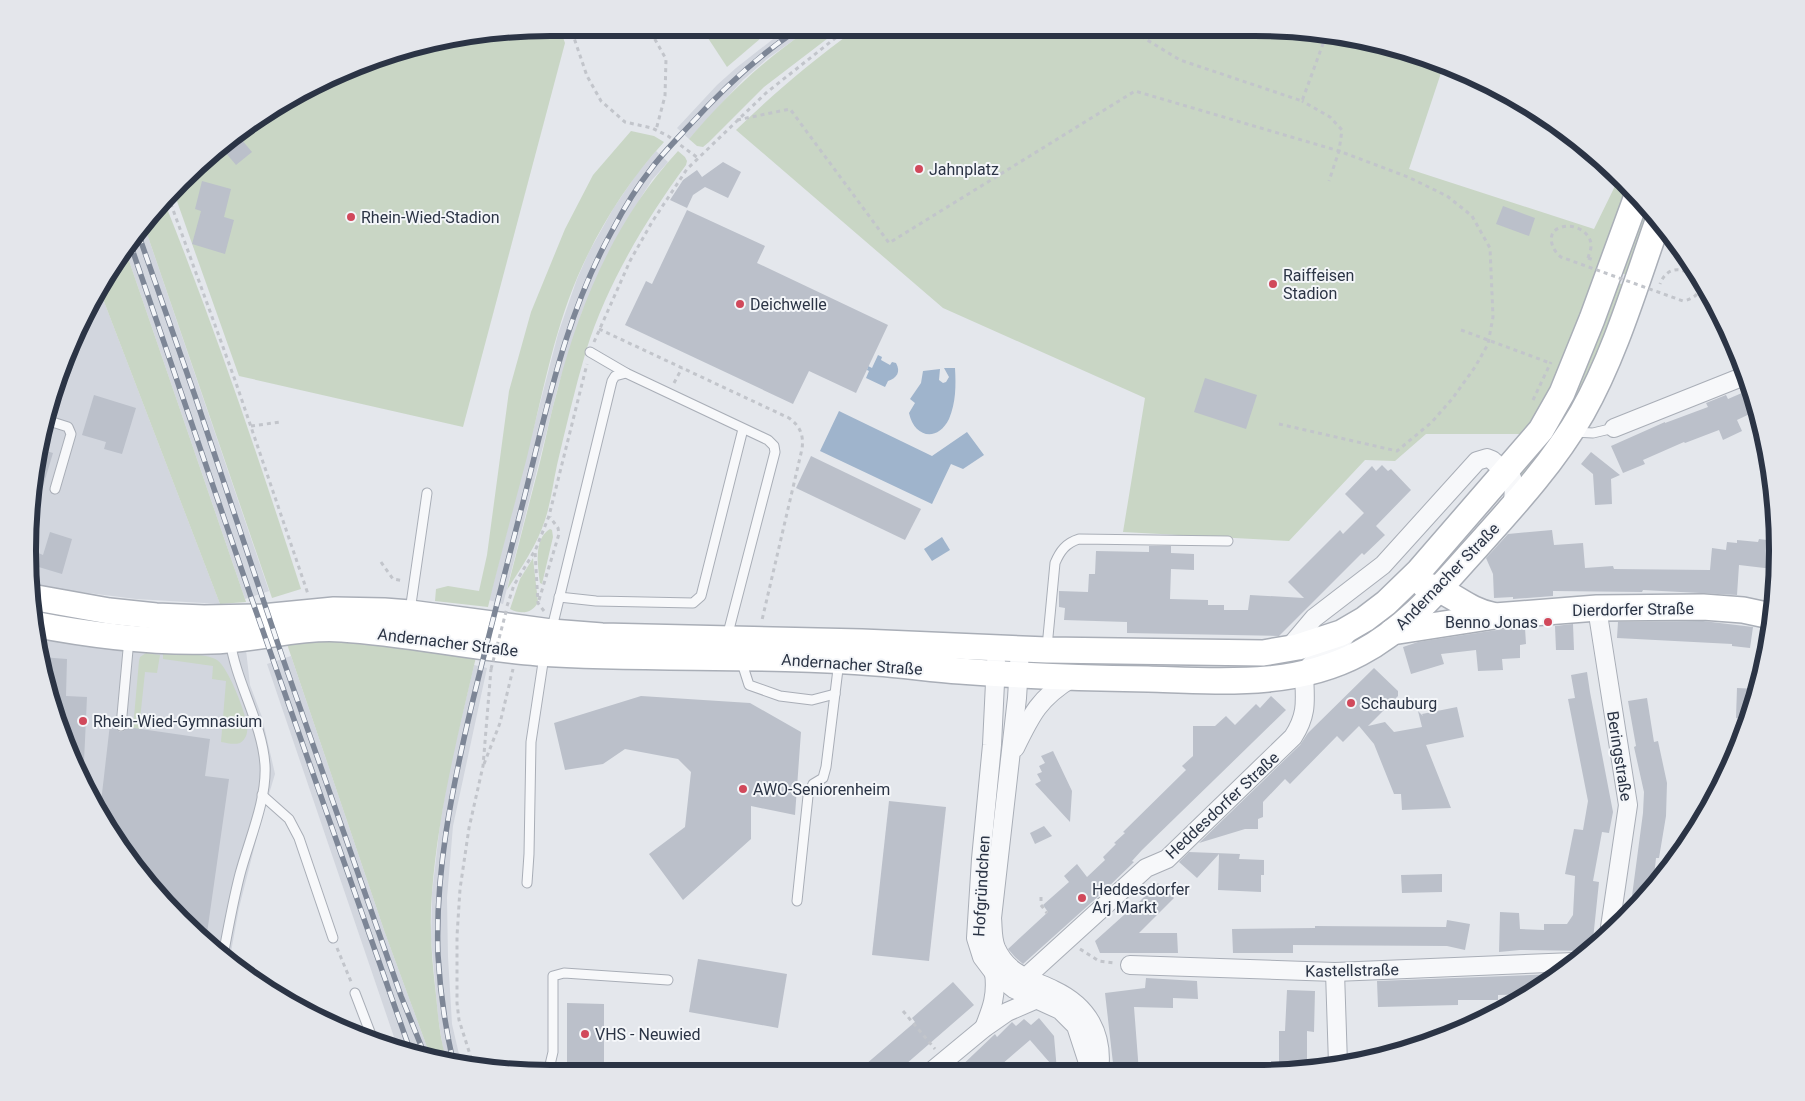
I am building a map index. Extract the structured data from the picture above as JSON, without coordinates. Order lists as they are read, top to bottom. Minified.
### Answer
{"streets":{"street":["Andernacher Straße","Dierdorfer Straße","Beringstraße","Heddesdorfer Straße","Hofgründchen","Kastellstraße"]},"crossings":[["Andernacher Straße","Dierdorfer Straße"],["Andernacher Straße","Heddesdorfer Straße"],["Andernacher Straße","Hofgründchen"],["Dierdorfer Straße","Beringstraße"],["Heddesdorfer Straße","Hofgründchen"]],"places":["Jahnplatz","Rhein-Wied-Stadion","Raiffeisen Stadion","Deichwelle","Benno Jonas","Schauburg","Rhein-Wied-Gymnasium","AWO-Seniorenheim","Heddesdorfer Arj Markt","VHS - Neuwied"]}
